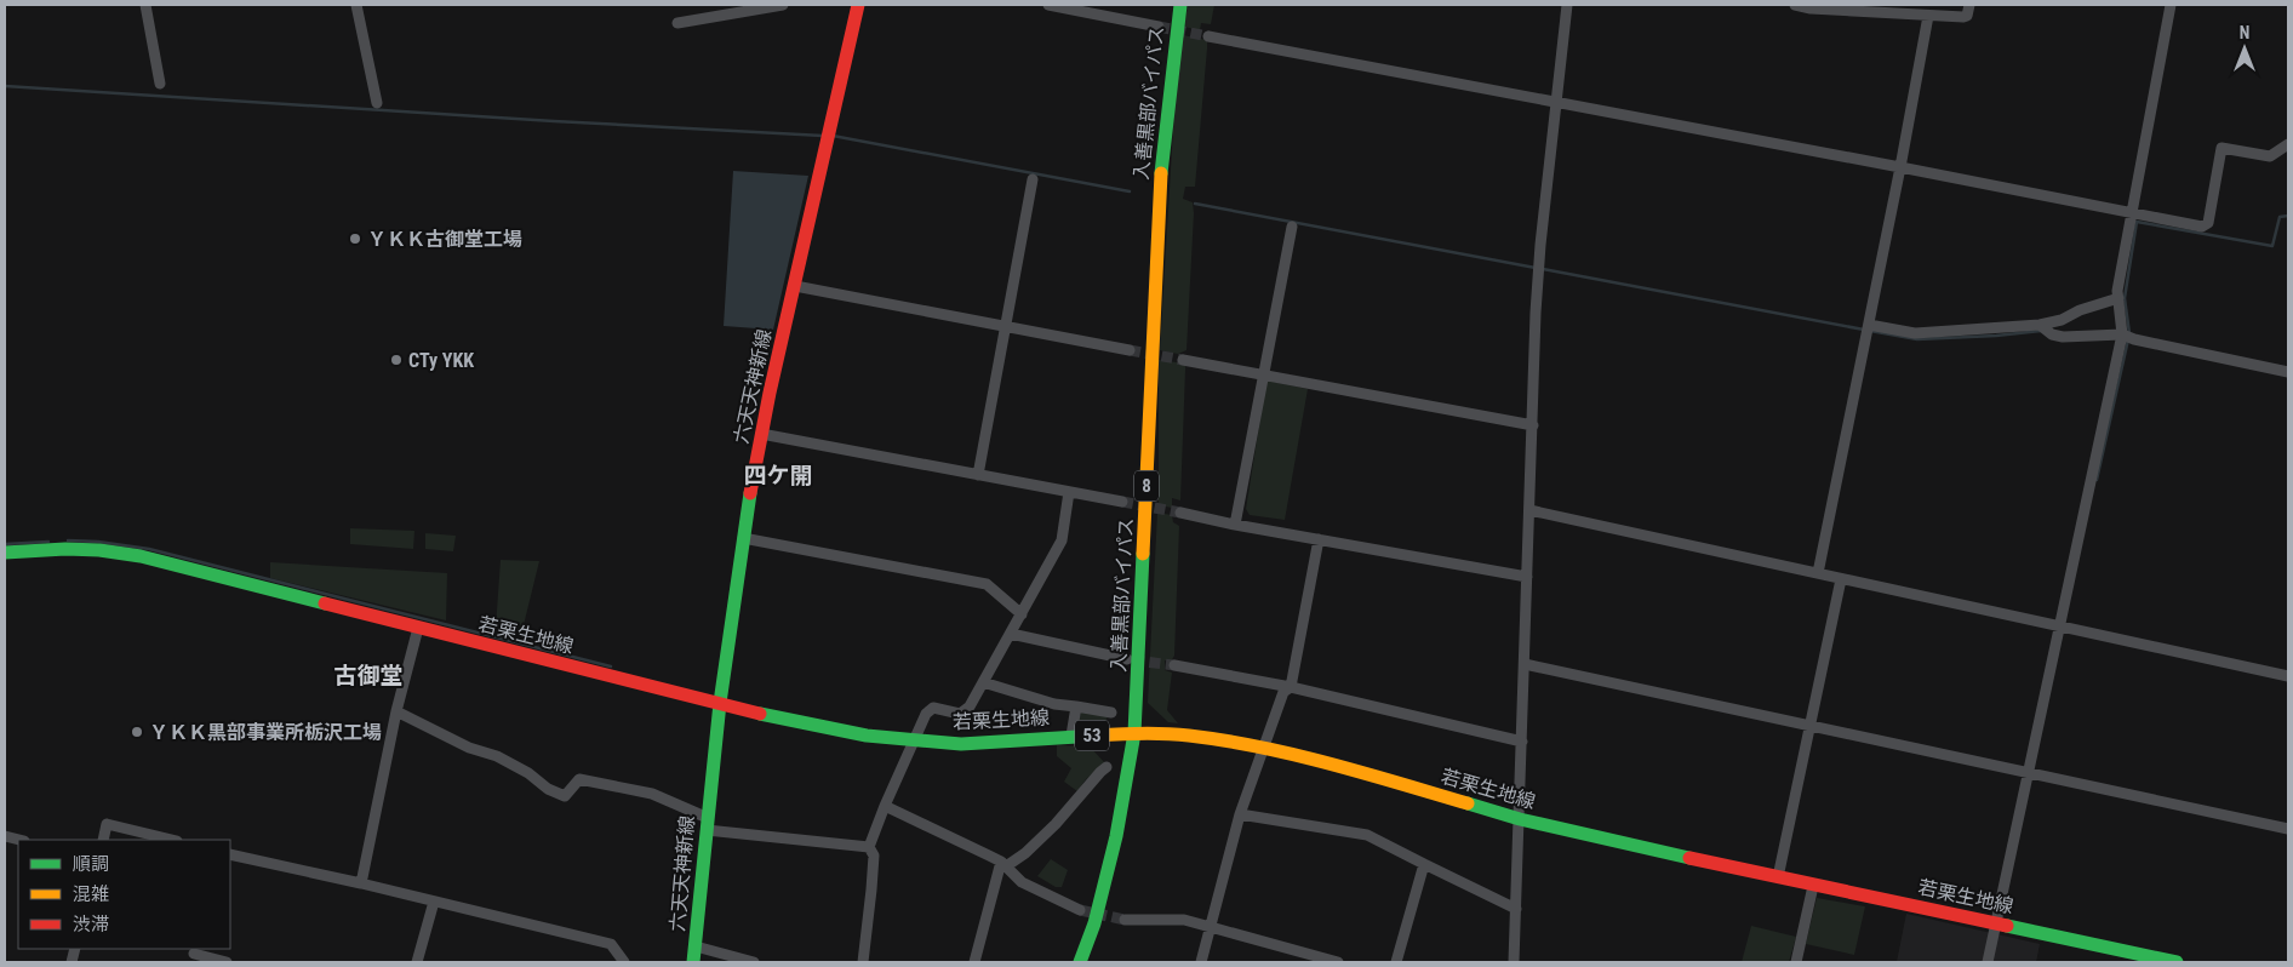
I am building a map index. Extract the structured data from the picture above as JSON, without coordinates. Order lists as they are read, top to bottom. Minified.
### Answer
{"streets":{"main road":["入善黒部バイパス","六天天神新線","8","若栗生地線","53"]},"crossings":[["入善黒部バイパス","若栗生地線"],["六天天神新線","若栗生地線"]],"districts":["四ケ開","古御堂"],"places":["ＹＫＫ古御堂工場","CTy YKK","ＹＫＫ黒部事業所栃沢工場"],"legend":["順調","混雑","渋滞"],"north":"top"}
